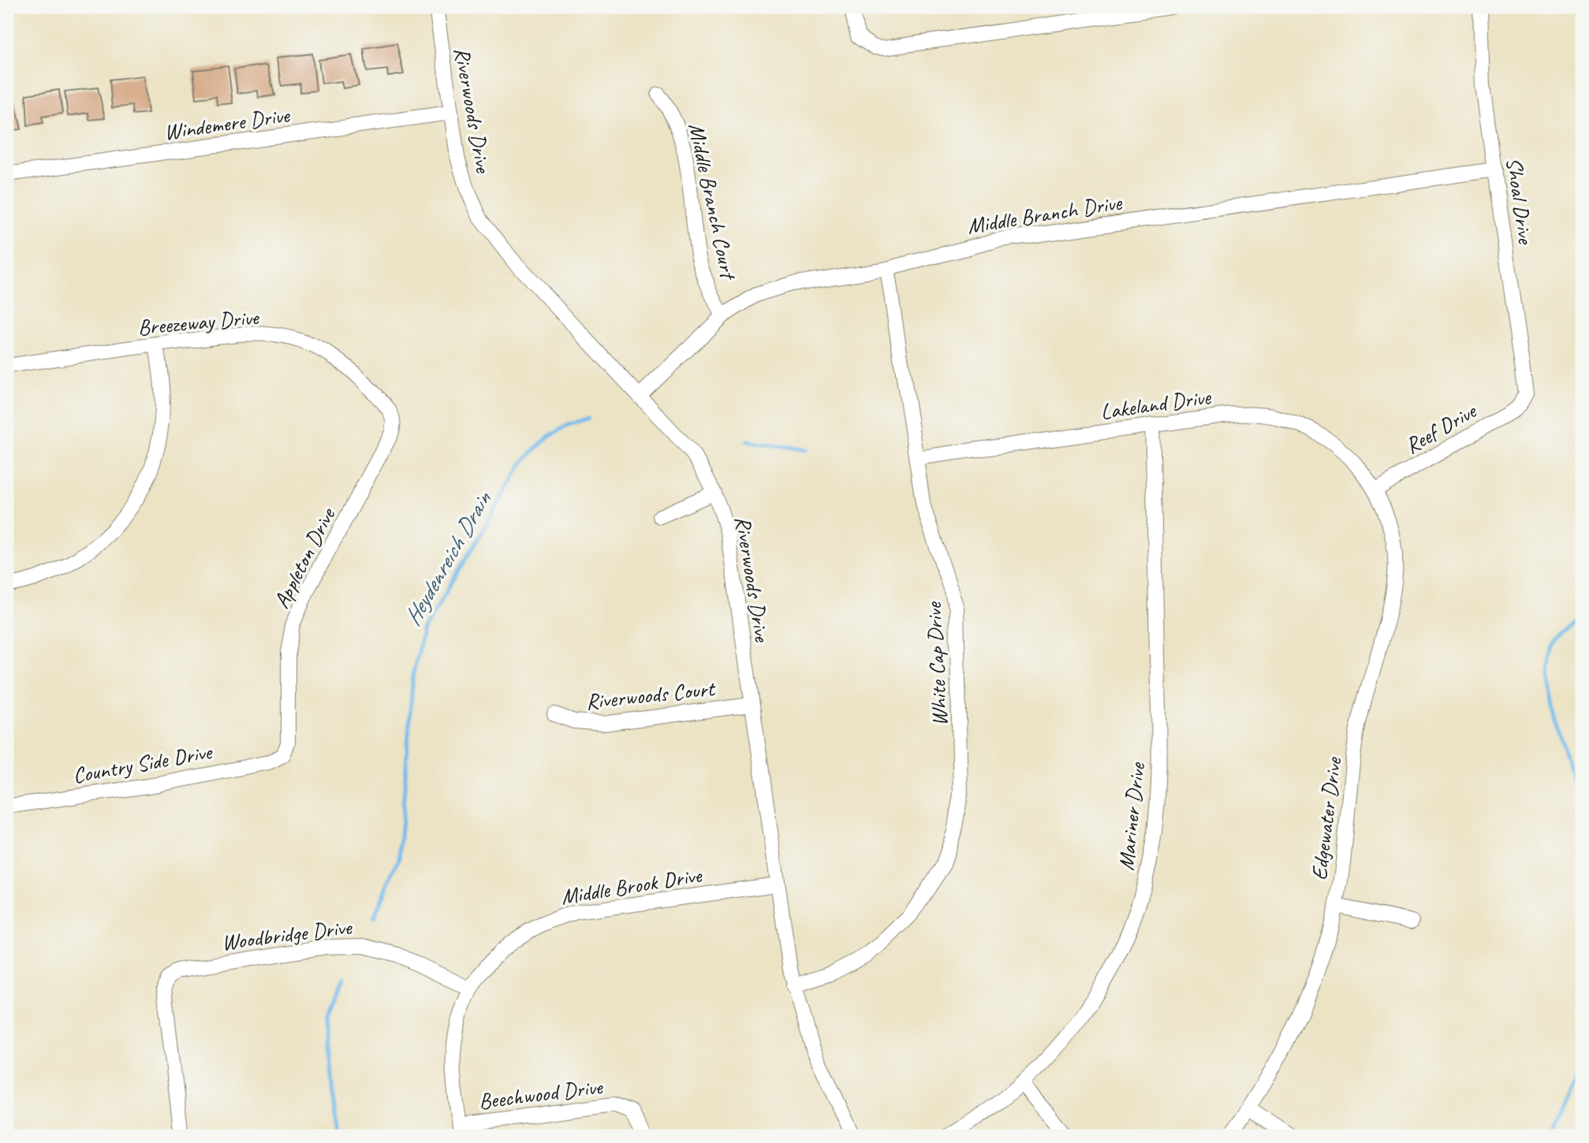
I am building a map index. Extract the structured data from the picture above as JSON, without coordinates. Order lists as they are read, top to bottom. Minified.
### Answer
{"streets":{"street":["Riverwoods Drive","Windemere Drive","Middle Branch Court","Shoal Drive","Middle Branch Drive","Breezeway Drive","Lakeland Drive","Reef Drive","Appleton Drive","White Cap Drive","Riverwoods Court","Country Side Drive","Mariner Drive","Edgewater Drive","Middle Brook Drive","Woodbridge Drive","Beechwood Drive"]},"crossings":[["Riverwoods Drive","Windemere Drive"],["Riverwoods Drive","Middle Branch Drive"],["Riverwoods Drive","White Cap Drive"],["Riverwoods Drive","Riverwoods Court"],["Riverwoods Drive","Middle Brook Drive"],["Middle Branch Court","Middle Branch Drive"],["Shoal Drive","Middle Branch Drive"],["Shoal Drive","Reef Drive"],["Middle Branch Drive","White Cap Drive"],["Breezeway Drive","Appleton Drive"],["Lakeland Drive","Reef Drive"],["Lakeland Drive","White Cap Drive"],["Lakeland Drive","Mariner Drive"],["Lakeland Drive","Edgewater Drive"],["Reef Drive","Edgewater Drive"],["Appleton Drive","Country Side Drive"],["Middle Brook Drive","Woodbridge Drive"],["Middle Brook Drive","Beechwood Drive"]],"water":["Heydenreich Drain"]}
